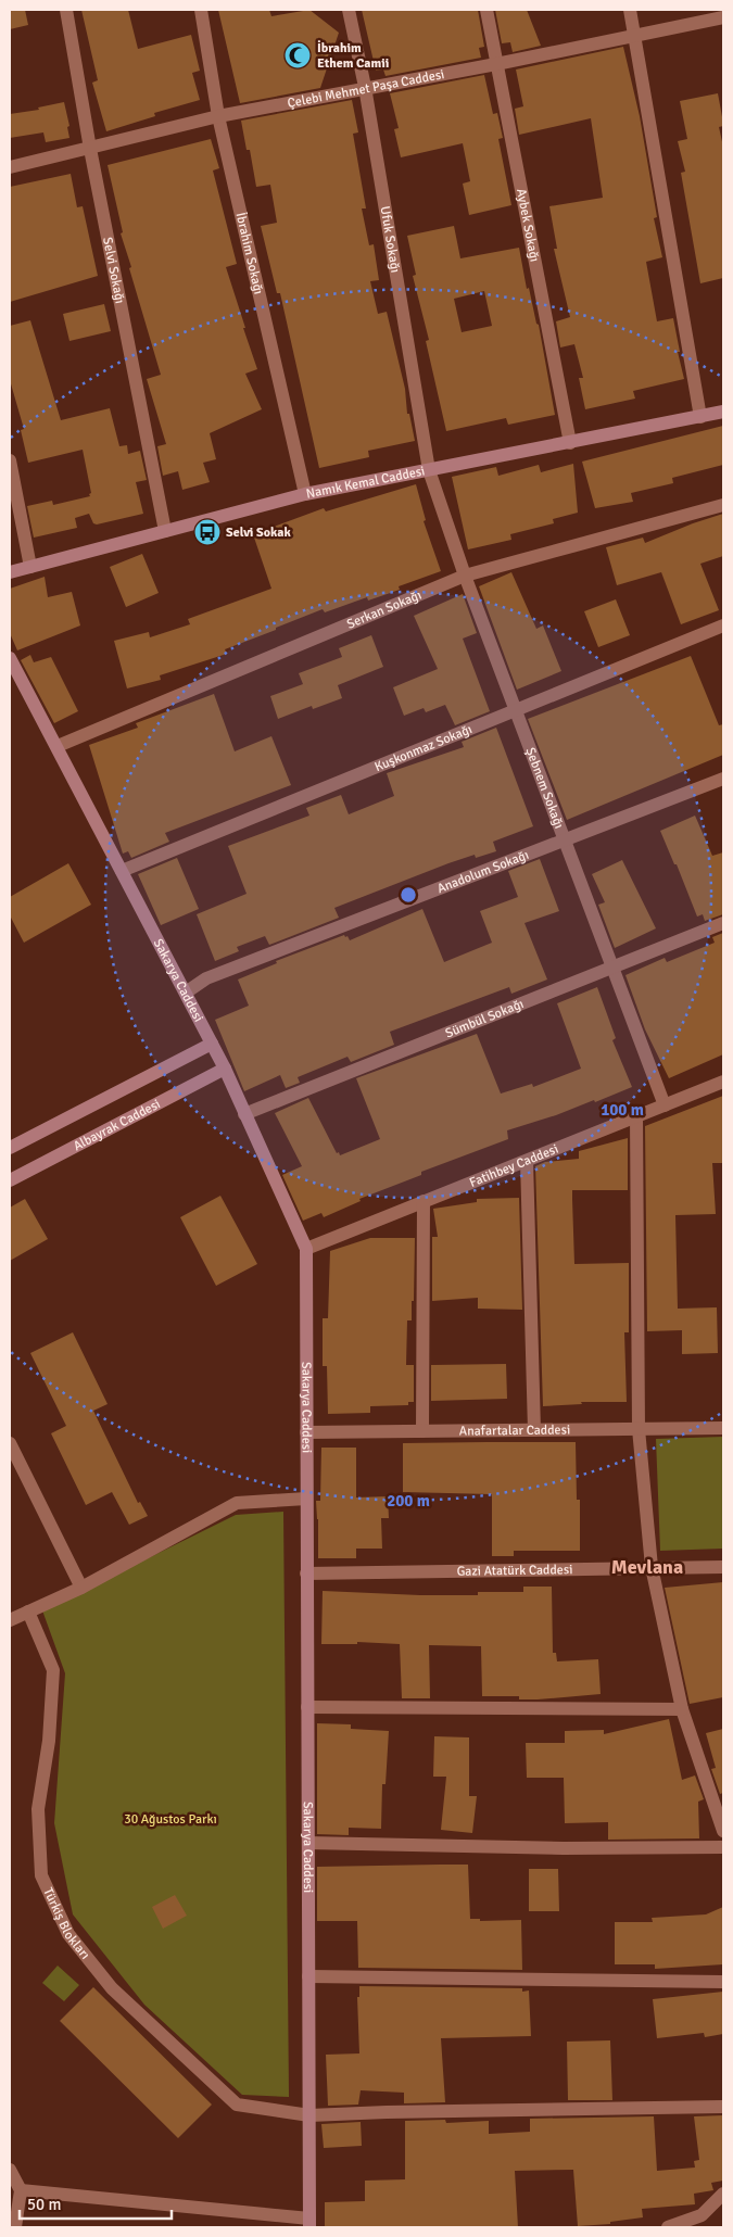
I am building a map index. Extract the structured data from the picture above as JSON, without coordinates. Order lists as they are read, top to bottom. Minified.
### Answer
{"streets":{"street":["Çelebi Mehmet Paşa Caddesi","Aybek Sokağı","Ufuk Sokağı","İbrahim Sokağı","Selvi Sokağı","Namık Kemal Caddesi","Serkan Sokağı","Kuşkonmaz Sokağı","Şebnem Sokağı","Anadolum Sokağı","Sakarya Caddesi","Sümbül Sokağı","Albayrak Caddesi","Fatihbey Caddesi","Anafartalar Caddesi","Gazi Atatürk Caddesi","Türkiş Blokları"]},"crossings":[["Çelebi Mehmet Paşa Caddesi","Aybek Sokağı"],["Çelebi Mehmet Paşa Caddesi","Ufuk Sokağı"],["Çelebi Mehmet Paşa Caddesi","İbrahim Sokağı"],["Çelebi Mehmet Paşa Caddesi","Selvi Sokağı"],["Aybek Sokağı","Namık Kemal Caddesi"],["Ufuk Sokağı","Namık Kemal Caddesi"],["Ufuk Sokağı","Şebnem Sokağı"],["İbrahim Sokağı","Namık Kemal Caddesi"],["Selvi Sokağı","Namık Kemal Caddesi"],["Namık Kemal Caddesi","Şebnem Sokağı"],["Serkan Sokağı","Şebnem Sokağı"],["Serkan Sokağı","Sakarya Caddesi"],["Kuşkonmaz Sokağı","Şebnem Sokağı"],["Kuşkonmaz Sokağı","Sakarya Caddesi"],["Şebnem Sokağı","Anadolum Sokağı"],["Şebnem Sokağı","Sümbül Sokağı"],["Şebnem Sokağı","Fatihbey Caddesi"],["Anadolum Sokağı","Sakarya Caddesi"],["Sakarya Caddesi","Sümbül Sokağı"],["Sakarya Caddesi","Albayrak Caddesi"],["Sakarya Caddesi","Fatihbey Caddesi"],["Sakarya Caddesi","Anafartalar Caddesi"],["Sakarya Caddesi","Gazi Atatürk Caddesi"],["Sakarya Caddesi","Türkiş Blokları"]],"districts":["Mevlana"],"parks":["30 Ağustos Parkı"],"places":{"mosque":["İbrahim Ethem Camii"],"bus stop":["Selvi Sokak"]},"scale_bar":"50 m","rings":["100 m","200 m"]}
